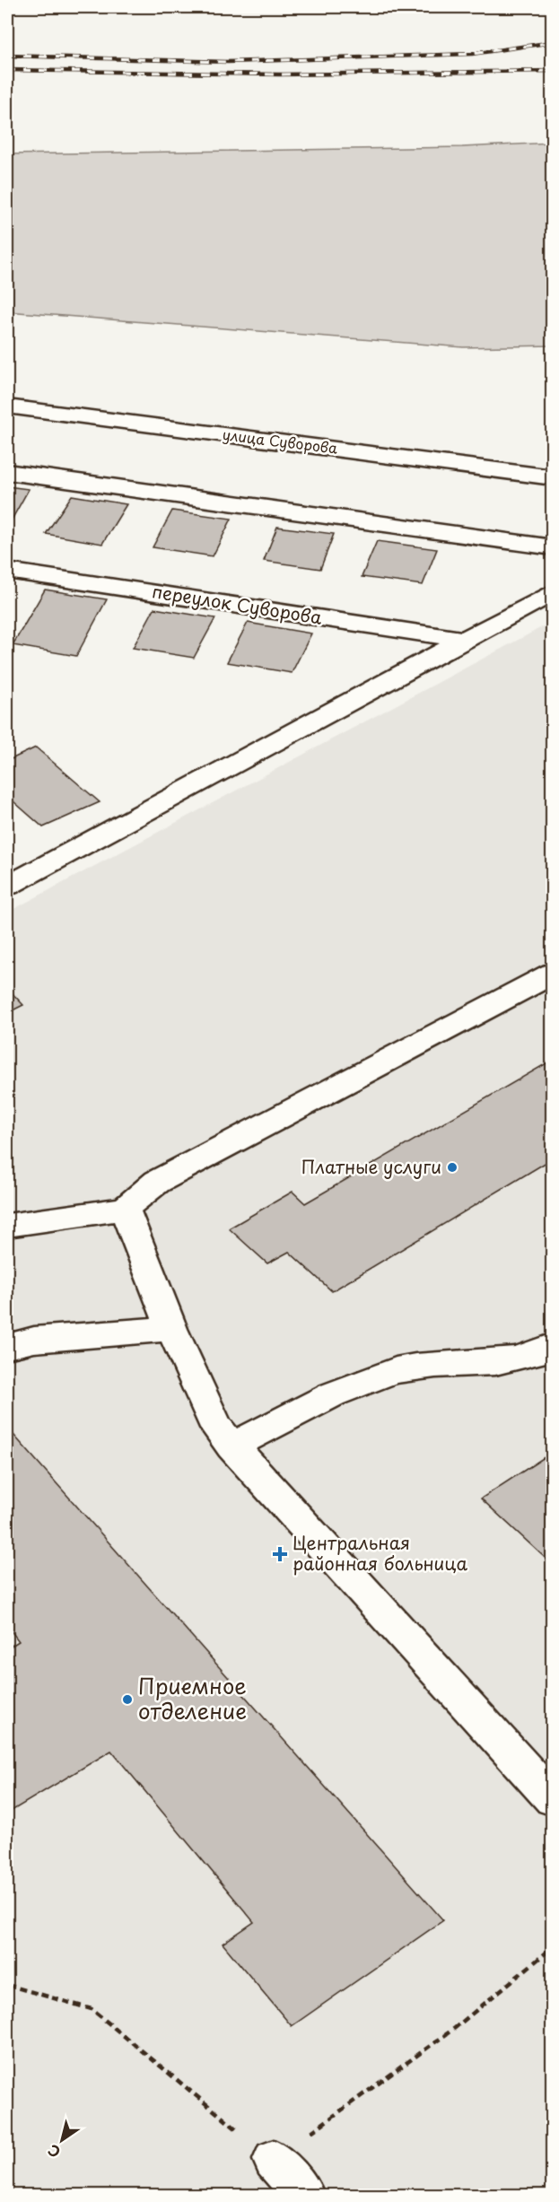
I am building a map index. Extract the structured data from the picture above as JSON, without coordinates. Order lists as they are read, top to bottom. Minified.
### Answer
{"streets":{"main road":["улица Суворова","переулок Суворова"]},"places":{"other":["Платные услуги","Приемное отделение"],"health":["Центральная районная больница"]},"north":"bottom left"}
